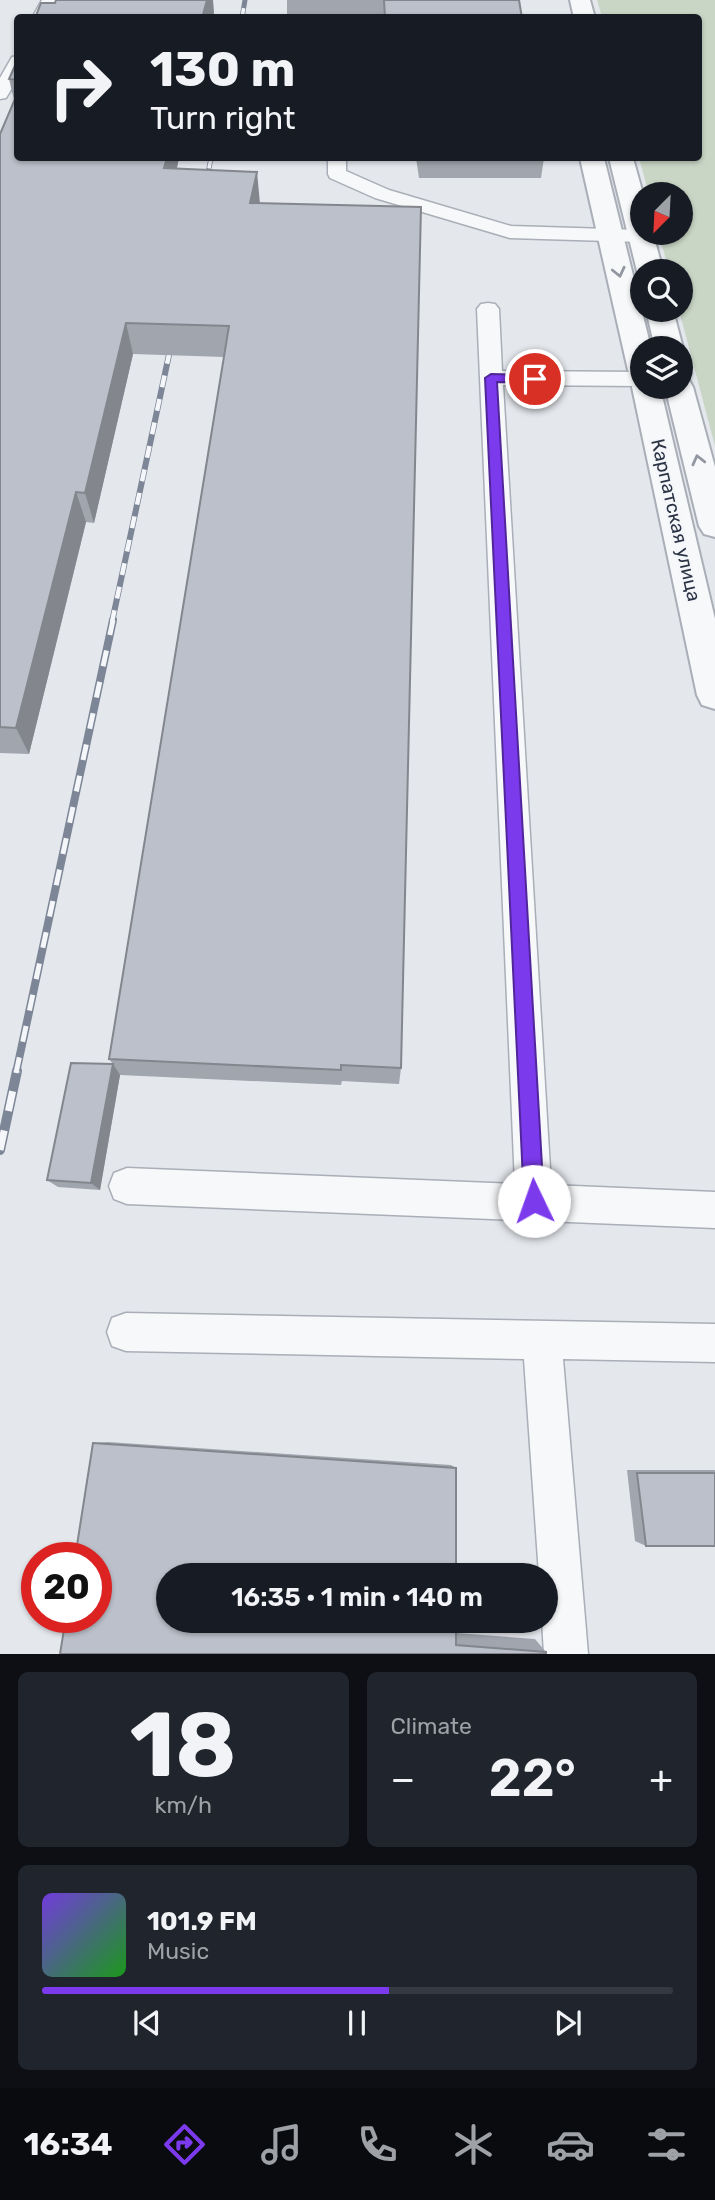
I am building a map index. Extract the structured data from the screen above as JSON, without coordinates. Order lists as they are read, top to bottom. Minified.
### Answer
{"streets":{"street":["Карпатская улица"]},"north":"bottom left","page":{"turn":["130 m","Turn right"],"limit":"20","trip":"16:35 · 1 min · 140 m","tile":[["18","km/h"],"Climate"],"heat":["−","22°","+"],"song":["101.9 FM","Music"],"tabs":"16:34"}}
